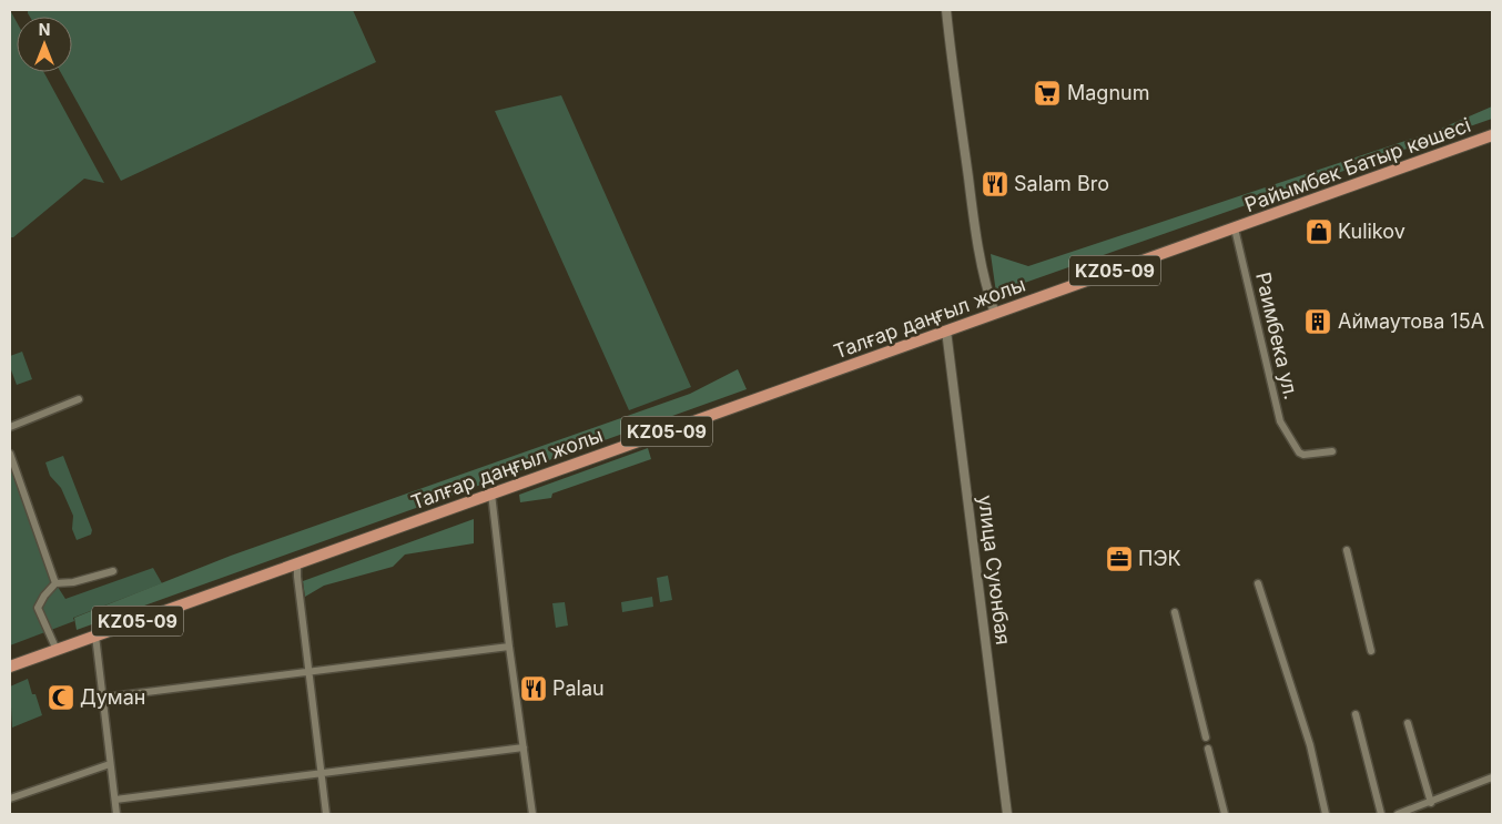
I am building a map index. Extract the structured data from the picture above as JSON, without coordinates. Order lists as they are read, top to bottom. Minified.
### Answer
{"streets":{"main road":["Райымбек Батыр көшесі","KZ05-09","Талғар даңғыл жолы"],"street":["Раимбека ул.","улица Суюнбая"]},"crossings":[["Райымбек Батыр көшесі","Талғар даңғыл жолы"],["Райымбек Батыр көшесі","Раимбека ул."],["Талғар даңғыл жолы","Раимбека ул."],["Талғар даңғыл жолы","улица Суюнбая"]],"places":{"supermarket":["Magnum"],"restaurant":["Salam Bro","Palau"],"shop":["Kulikov"],"building":["Аймаутова 15А"],"office":["ПЭК"],"mosque":["Думан"]},"north":"top"}
